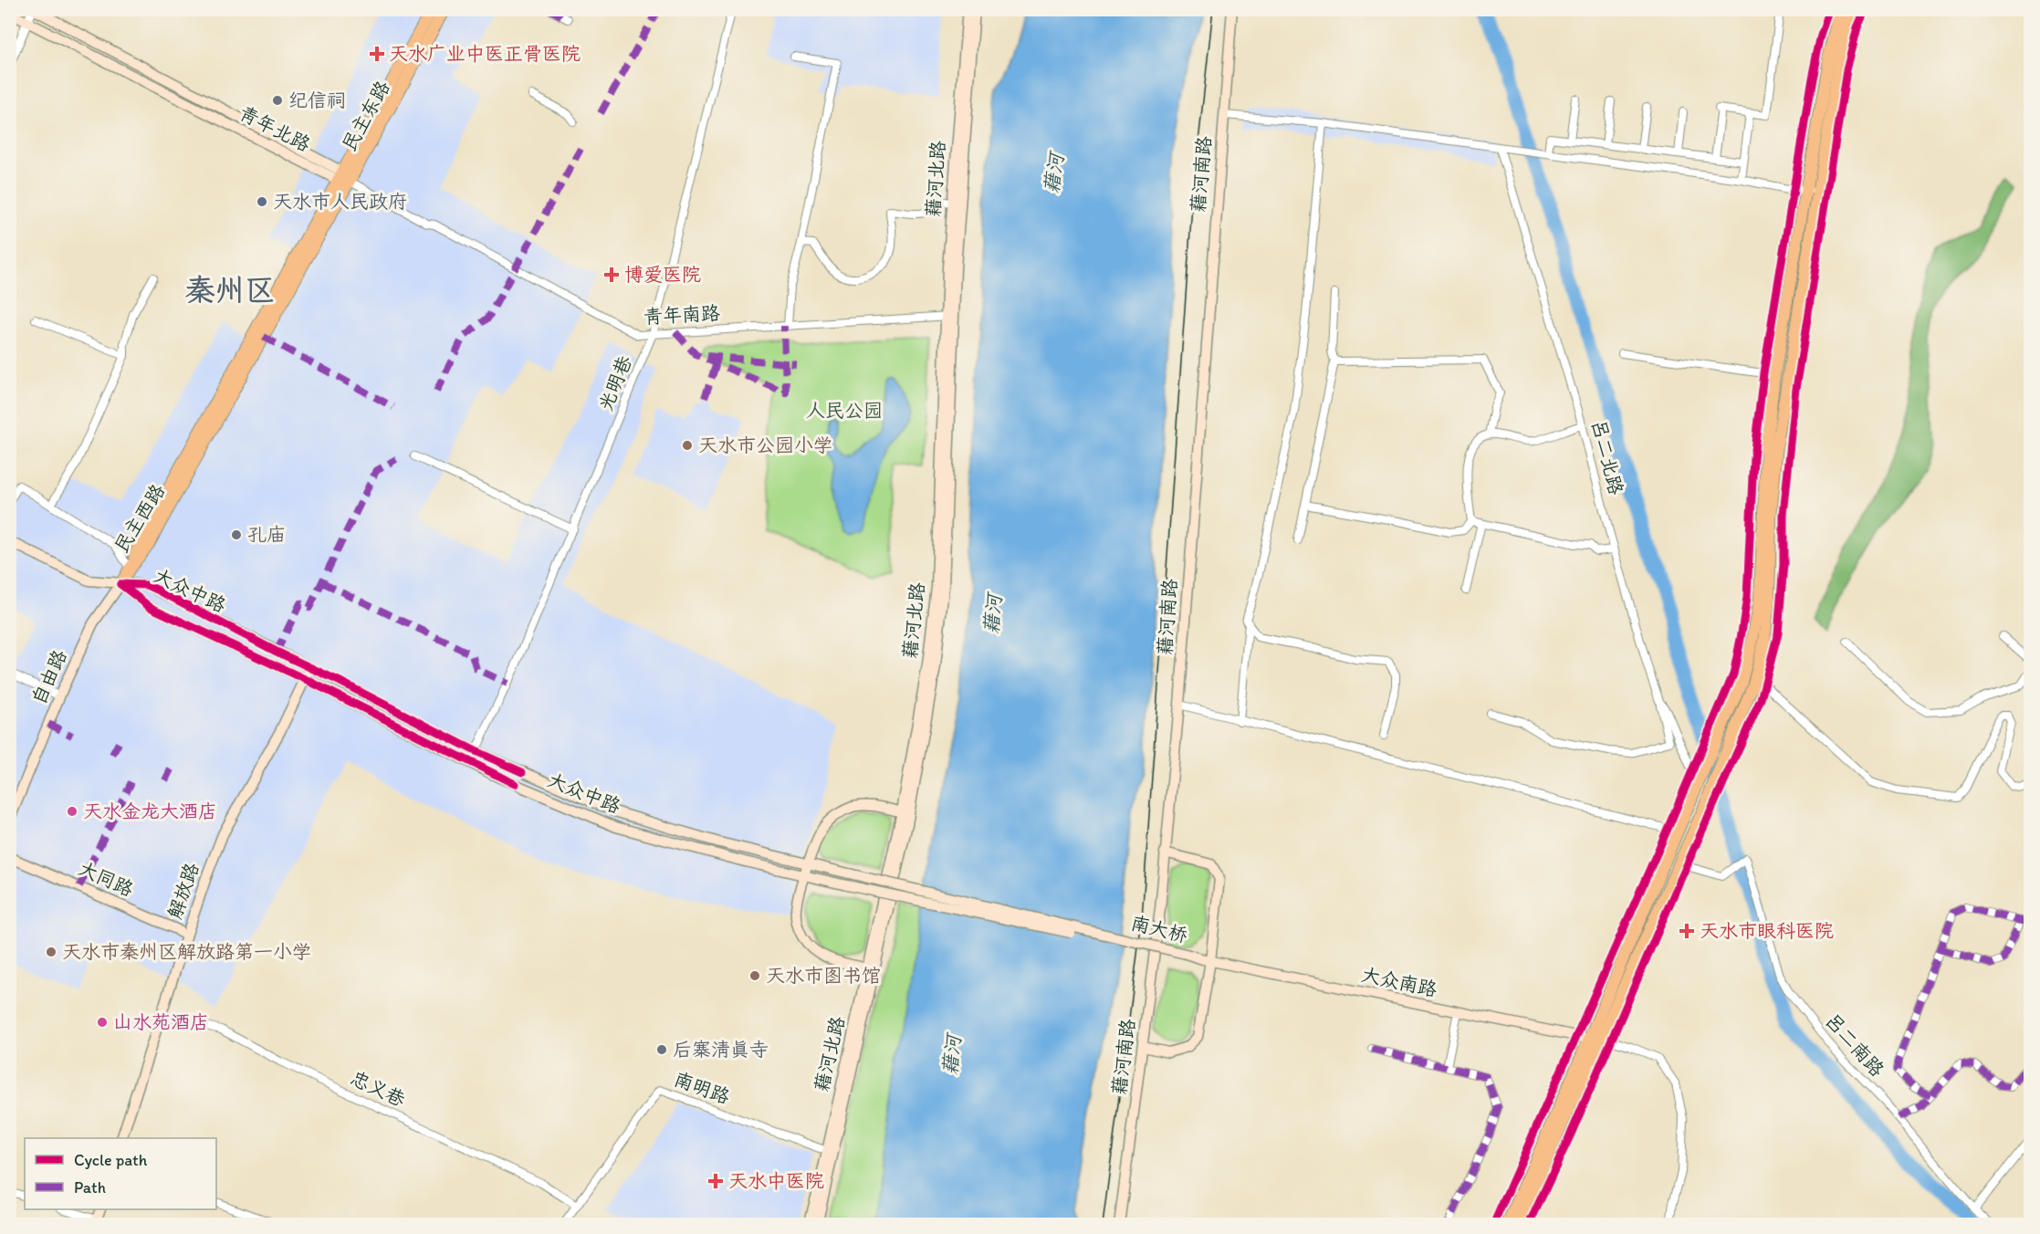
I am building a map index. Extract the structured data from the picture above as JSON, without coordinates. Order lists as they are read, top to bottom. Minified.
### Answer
{"streets":{"main road":["民主东路","青年北路","藉河南路","藉河北路","民主西路","大众中路","自由路","大同路","解放路","南大桥","大众南路"],"street":["青年南路","光明巷","吕二北路","吕二南路","南明路","忠义巷"]},"crossings":[["民主东路","青年北路"],["民主东路","青年南路"],["民主东路","民主西路"],["青年北路","青年南路"],["青年北路","民主西路"],["藉河北路","青年南路"],["藉河北路","南明路"],["青年南路","光明巷"],["青年南路","民主西路"],["光明巷","大众中路"],["大众中路","自由路"],["大众中路","解放路"],["大众中路","南大桥"],["大同路","解放路"],["解放路","忠义巷"],["南大桥","大众南路"],["南明路","忠义巷"]],"districts":["秦州区"],"water":["藉河"],"parks":["人民公园"],"places":{"health":["天水广业中医正骨医院","博爱医院","天水市眼科医院","天水中医院"],"other":["纪信祠","天水市人民政府","天水市公园小学","孔庙","天水金龙大酒店","天水市秦州区解放路第一小学","天水市图书馆","山水苑酒店","后寨清真寺"]},"legend":["Cycle path","Path"]}
